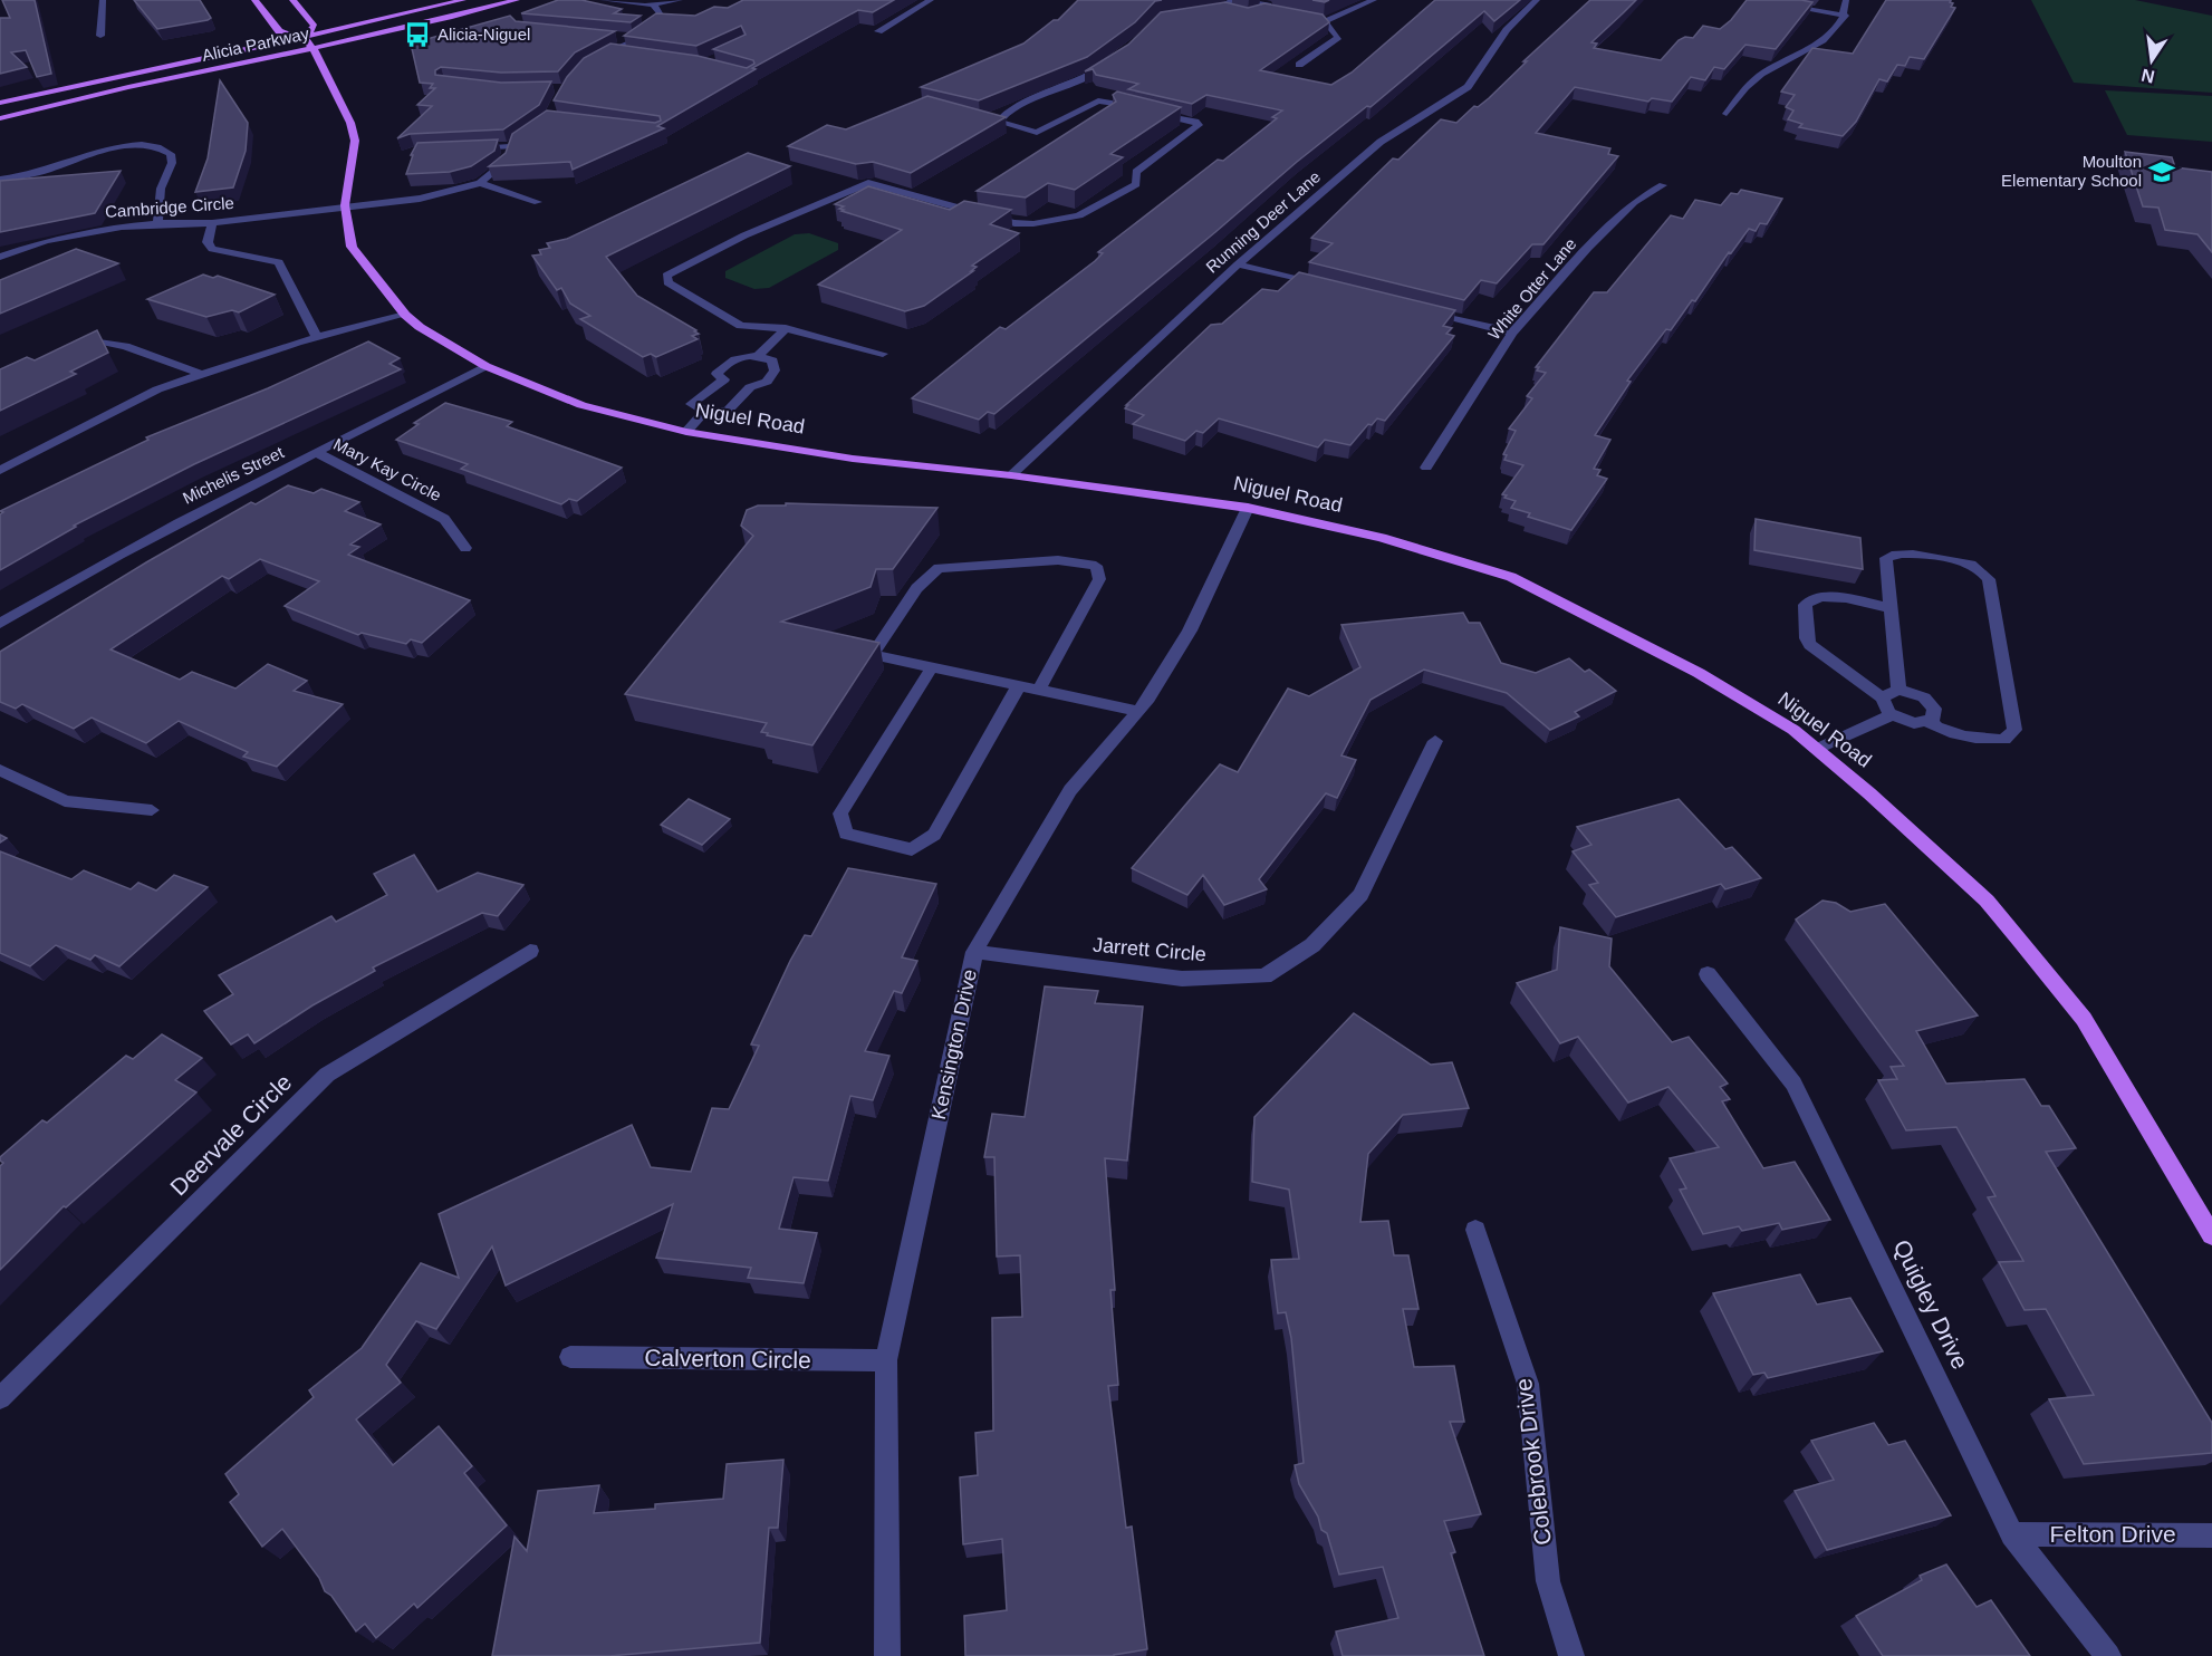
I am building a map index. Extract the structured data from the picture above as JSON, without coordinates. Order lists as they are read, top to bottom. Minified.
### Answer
{"streets":{"main road":["Alicia Parkway","Niguel Road"],"street":["Cambridge Circle","Running Deer Lane","White Otter Lane","Mary Kay Circle","Michelis Street","Jarrett Circle","Kensington Drive","Deervale Circle","Quigley Drive","Calverton Circle","Colebrook Drive","Felton Drive"]},"crossings":[["Alicia Parkway","Niguel Road"],["Cambridge Circle","Niguel Road"],["Running Deer Lane","Niguel Road"],["Niguel Road","Michelis Street"],["Niguel Road","Kensington Drive"],["Mary Kay Circle","Michelis Street"],["Jarrett Circle","Kensington Drive"],["Kensington Drive","Calverton Circle"],["Quigley Drive","Felton Drive"]],"places":{"bus stop":["Alicia-Niguel"],"school or university":["Moulton Elementary School"]},"north":"bottom"}
